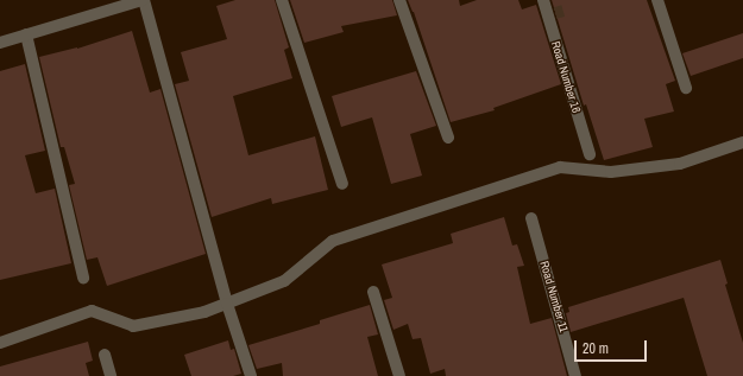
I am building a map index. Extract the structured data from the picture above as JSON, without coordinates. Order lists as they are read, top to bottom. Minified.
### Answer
{"streets":{"street":["Road Number 16","Road Number 11"]},"scale_bar":"20 m"}
